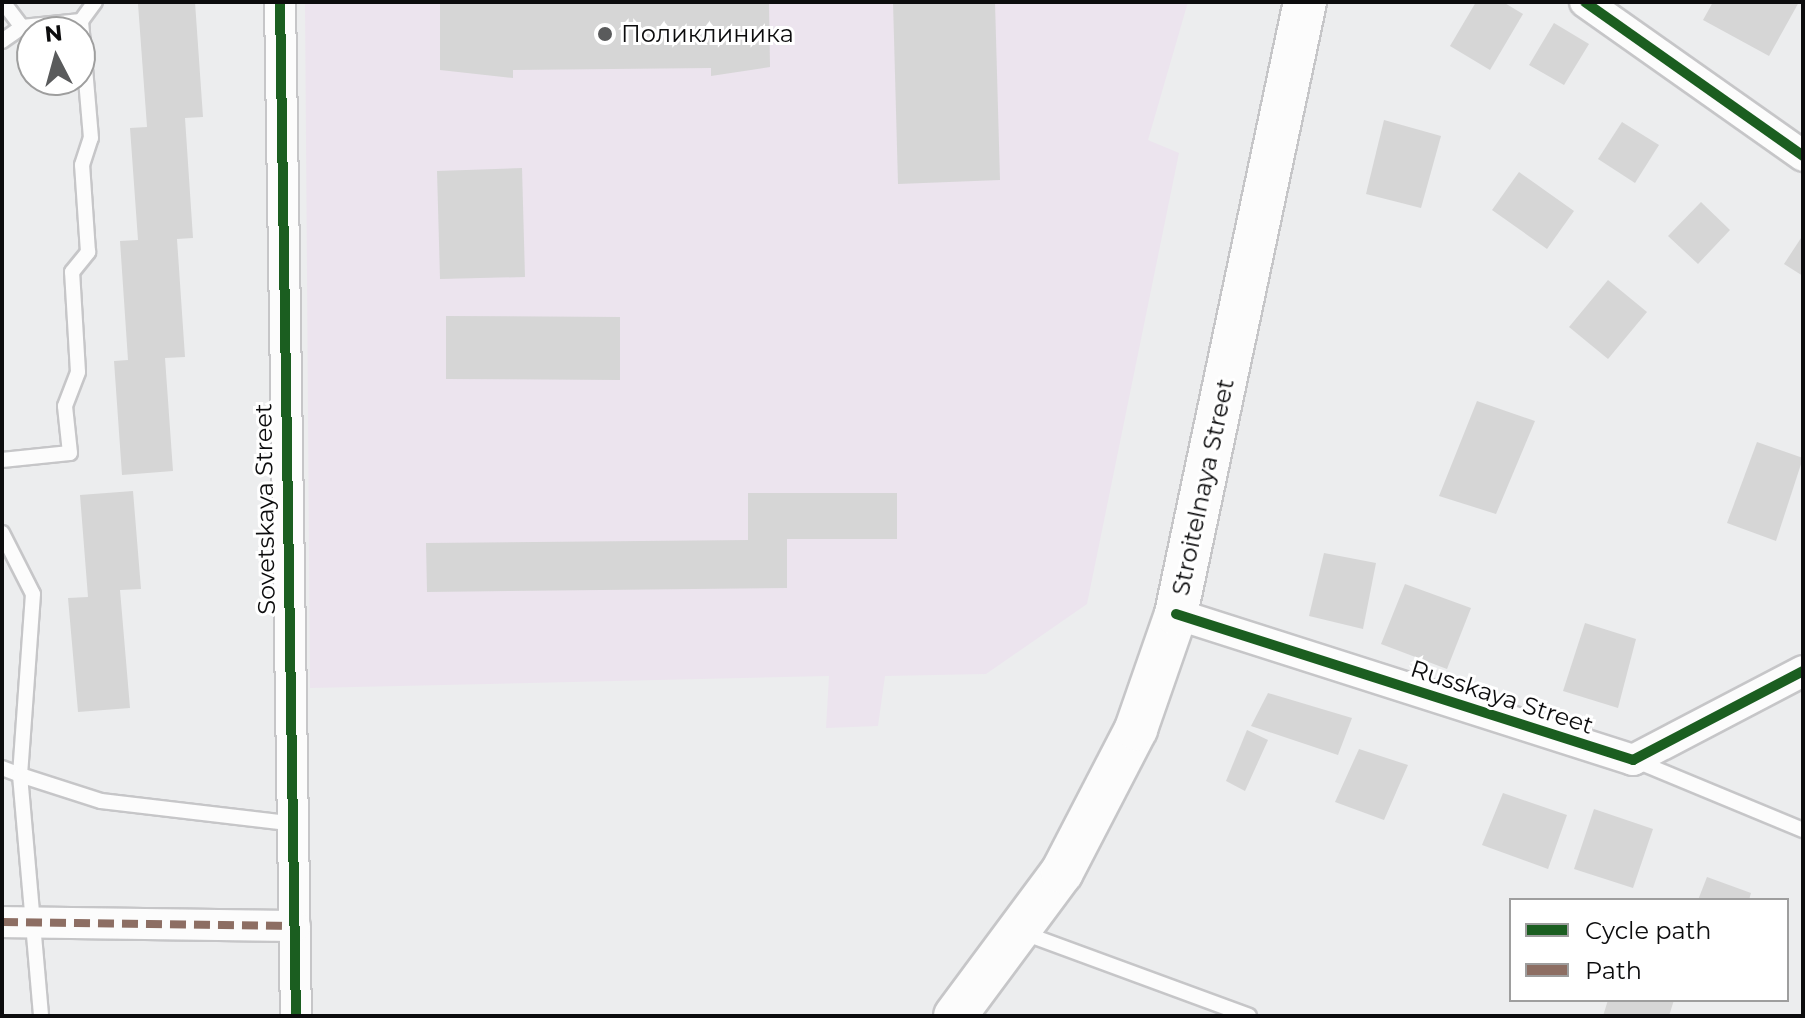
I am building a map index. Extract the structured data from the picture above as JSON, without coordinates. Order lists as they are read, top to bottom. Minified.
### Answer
{"streets":{"main road":["Stroitelnaya Street"],"street":["Sovetskaya Street","Russkaya Street"]},"crossings":[["Stroitelnaya Street","Russkaya Street"]],"places":["Поликлиника"],"legend":["Cycle path","Path"],"north":"top"}
